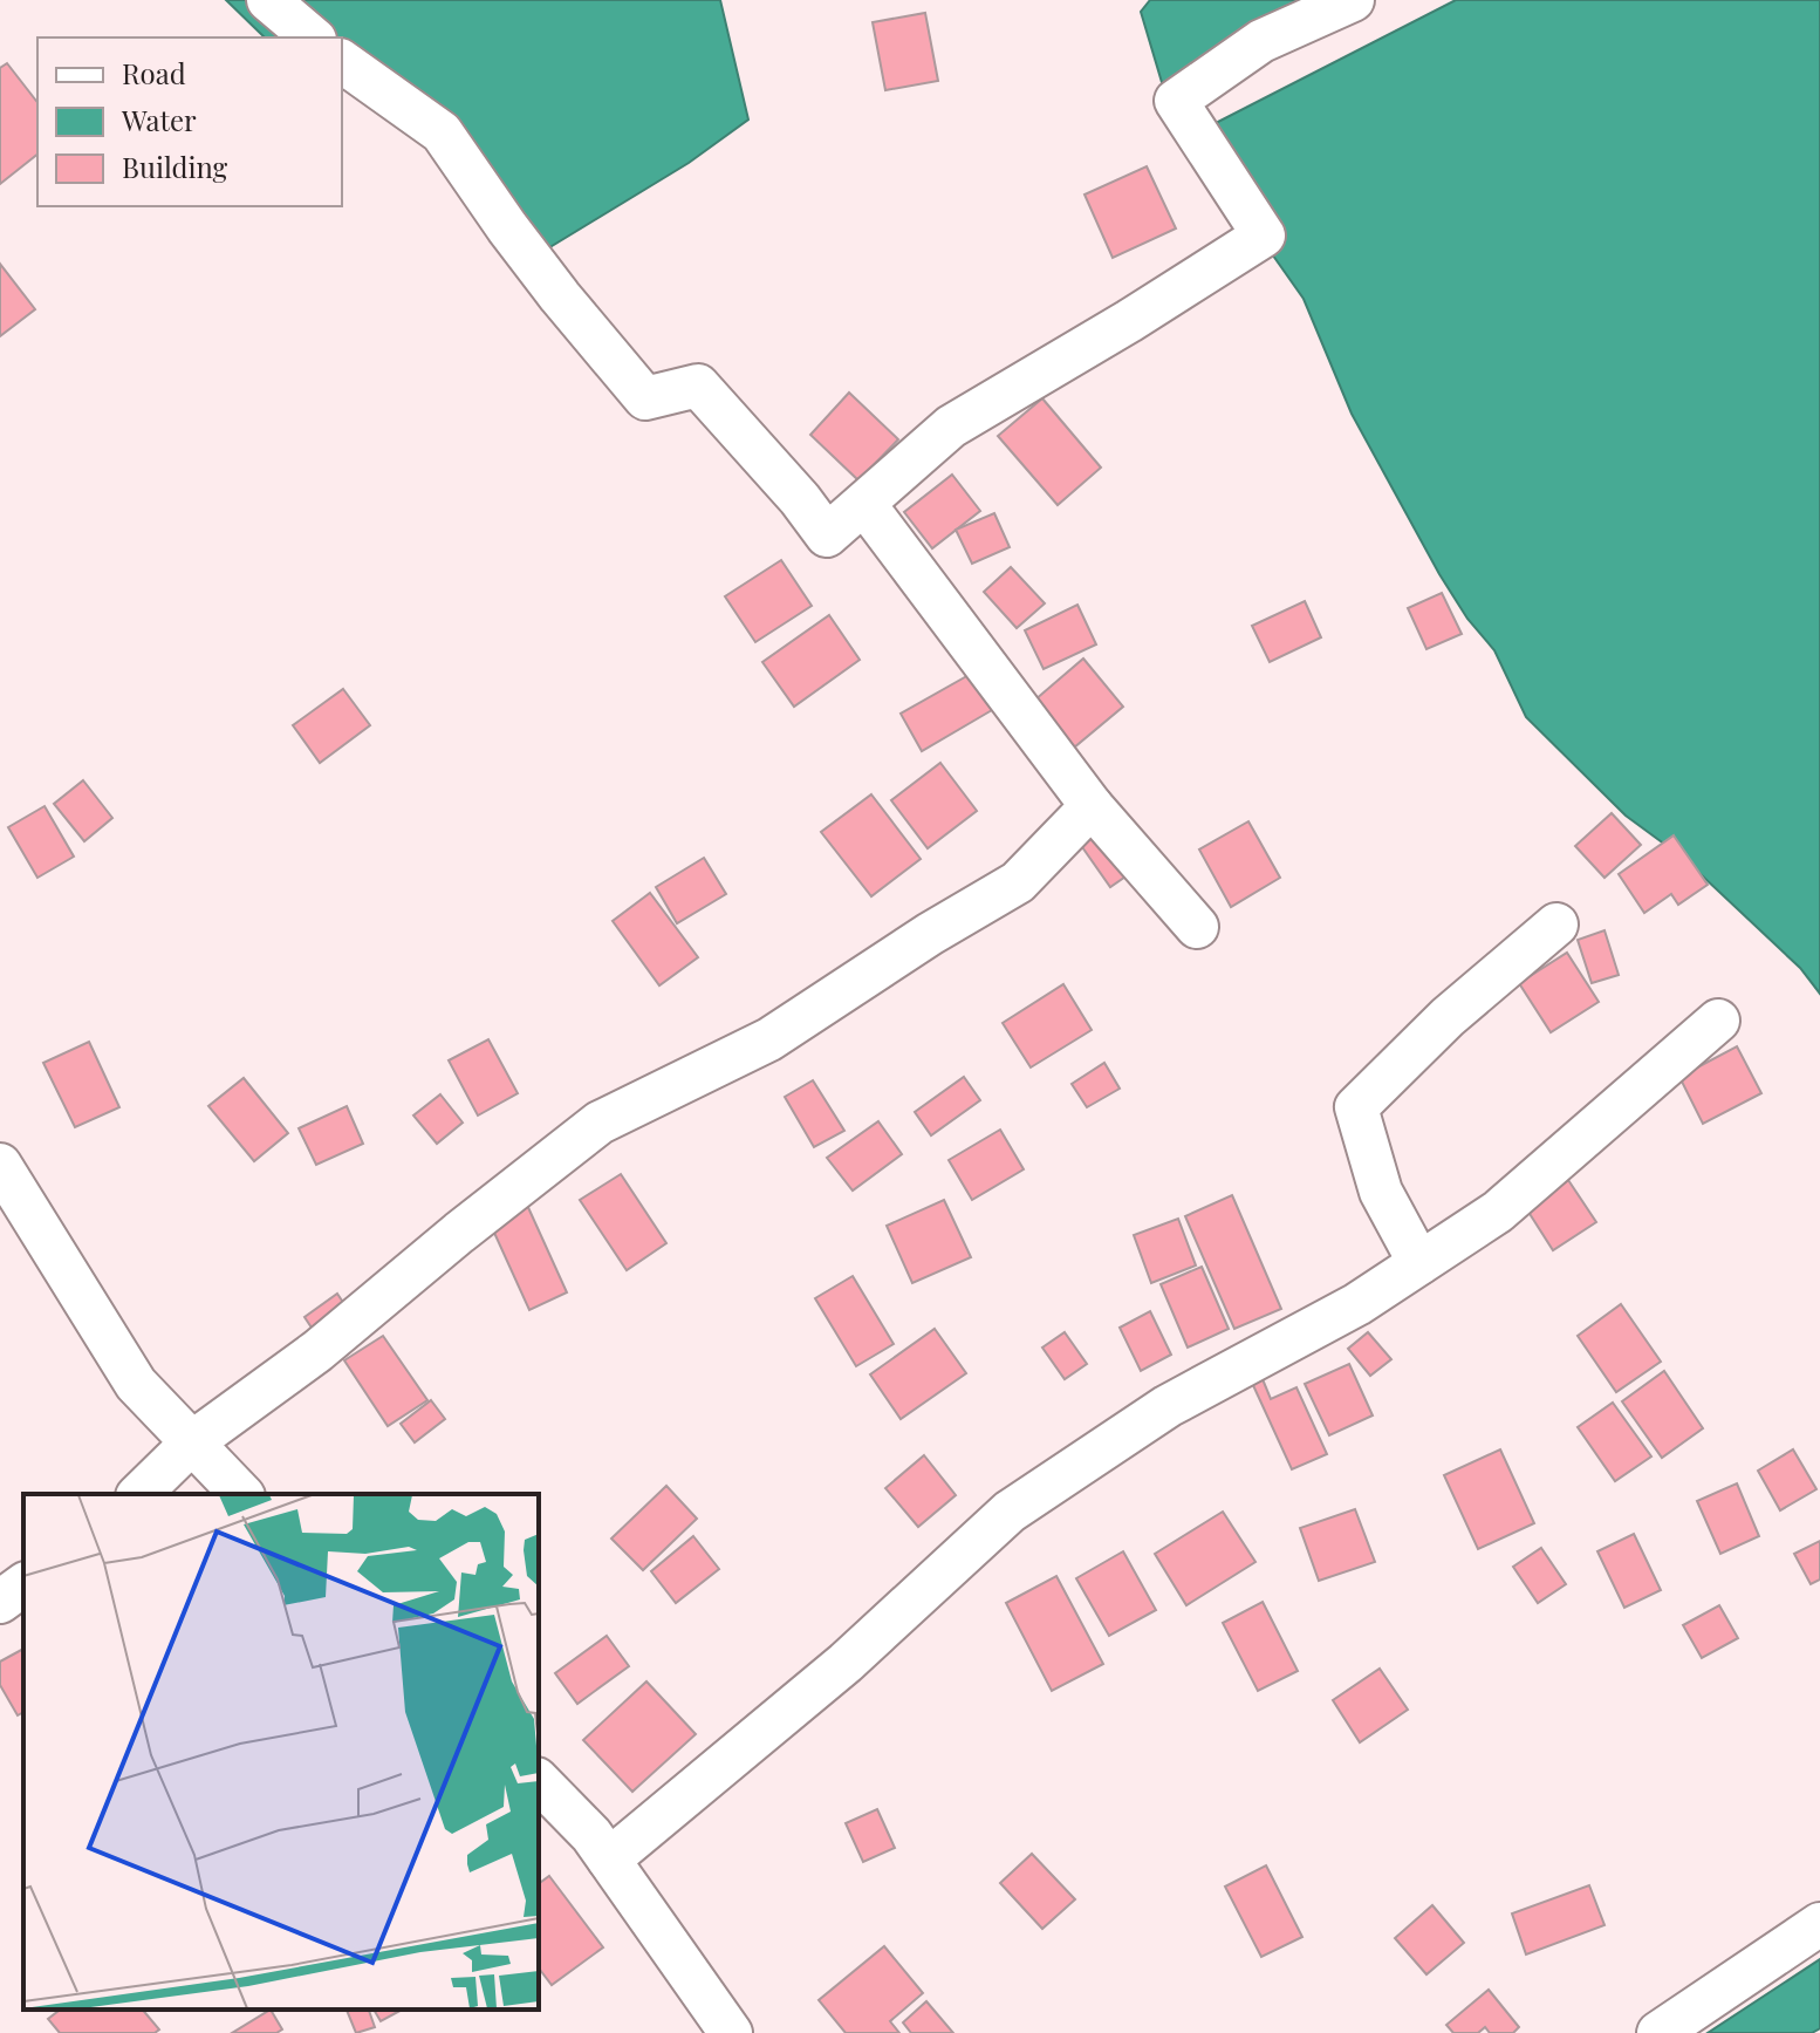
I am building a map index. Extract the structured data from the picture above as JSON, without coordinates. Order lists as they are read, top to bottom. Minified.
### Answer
{"legend":["Road","Water","Building"]}
